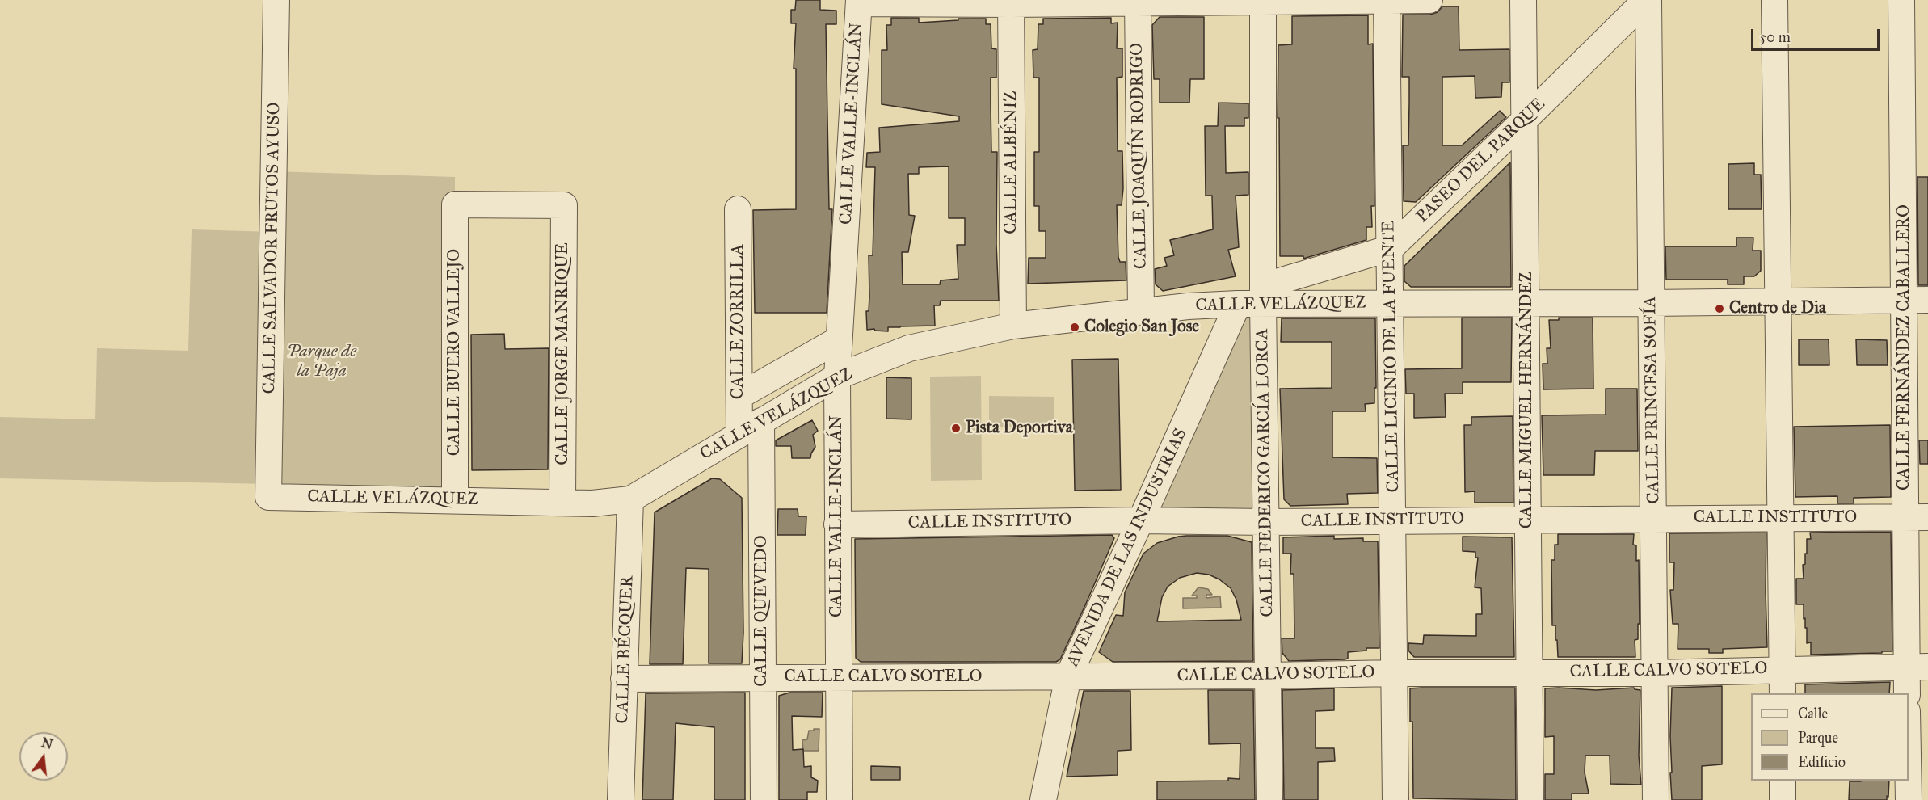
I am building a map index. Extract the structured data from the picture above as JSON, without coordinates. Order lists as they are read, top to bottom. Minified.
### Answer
{"streets":{"street":["CALLE VALLE-INCLÁN","CALLE JOAQUÍN RODRIGO","PASEO DEL PARQUE","CALLE ALBÉNIZ","CALLE SALVADOR FRUTOS AYUSO","CALLE VELÁZQUEZ","CALLE ZORRILLA","CALLE FERNÁNDEZ CABALLERO","CALLE BUERO VALLEJO","CALLE JORGE MANRIQUE","CALLE LICINIO DE LA FUENTE","CALLE MIGUEL HERNÁNDEZ","CALLE PRINCESA SOFÍA","CALLE FEDERICO GARCÍA LORCA","CALLE INSTITUTO","AVENIDA DE LAS INDUSTRIAS","CALLE QUEVEDO","CALLE BÉCQUER","CALLE CALVO SOTELO"]},"crossings":[["CALLE VALLE-INCLÁN","CALLE VELÁZQUEZ"],["CALLE VALLE-INCLÁN","CALLE INSTITUTO"],["CALLE VALLE-INCLÁN","CALLE CALVO SOTELO"],["CALLE JOAQUÍN RODRIGO","CALLE VELÁZQUEZ"],["PASEO DEL PARQUE","CALLE VELÁZQUEZ"],["PASEO DEL PARQUE","CALLE LICINIO DE LA FUENTE"],["PASEO DEL PARQUE","CALLE MIGUEL HERNÁNDEZ"],["PASEO DEL PARQUE","CALLE PRINCESA SOFÍA"],["PASEO DEL PARQUE","CALLE FEDERICO GARCÍA LORCA"],["CALLE ALBÉNIZ","CALLE VELÁZQUEZ"],["CALLE SALVADOR FRUTOS AYUSO","CALLE VELÁZQUEZ"],["CALLE VELÁZQUEZ","CALLE ZORRILLA"],["CALLE VELÁZQUEZ","CALLE FERNÁNDEZ CABALLERO"],["CALLE VELÁZQUEZ","CALLE BUERO VALLEJO"],["CALLE VELÁZQUEZ","CALLE JORGE MANRIQUE"],["CALLE VELÁZQUEZ","CALLE LICINIO DE LA FUENTE"],["CALLE VELÁZQUEZ","CALLE MIGUEL HERNÁNDEZ"],["CALLE VELÁZQUEZ","CALLE PRINCESA SOFÍA"],["CALLE VELÁZQUEZ","CALLE FEDERICO GARCÍA LORCA"],["CALLE VELÁZQUEZ","AVENIDA DE LAS INDUSTRIAS"],["CALLE VELÁZQUEZ","CALLE QUEVEDO"],["CALLE VELÁZQUEZ","CALLE BÉCQUER"],["CALLE FERNÁNDEZ CABALLERO","CALLE INSTITUTO"],["CALLE FERNÁNDEZ CABALLERO","CALLE CALVO SOTELO"],["CALLE BUERO VALLEJO","CALLE JORGE MANRIQUE"],["CALLE LICINIO DE LA FUENTE","CALLE INSTITUTO"],["CALLE LICINIO DE LA FUENTE","CALLE CALVO SOTELO"],["CALLE MIGUEL HERNÁNDEZ","CALLE INSTITUTO"],["CALLE MIGUEL HERNÁNDEZ","CALLE CALVO SOTELO"],["CALLE PRINCESA SOFÍA","CALLE INSTITUTO"],["CALLE PRINCESA SOFÍA","CALLE CALVO SOTELO"],["CALLE FEDERICO GARCÍA LORCA","CALLE INSTITUTO"],["CALLE FEDERICO GARCÍA LORCA","CALLE CALVO SOTELO"],["CALLE INSTITUTO","AVENIDA DE LAS INDUSTRIAS"],["AVENIDA DE LAS INDUSTRIAS","CALLE CALVO SOTELO"],["CALLE QUEVEDO","CALLE CALVO SOTELO"],["CALLE BÉCQUER","CALLE CALVO SOTELO"]],"parks":["Parque de la Paja"],"places":["Centro de Dia","Colegio San Jose","Pista Deportiva"],"legend":["Calle","Parque","Edificio"],"scale_bar":"50 m","north":"top"}
